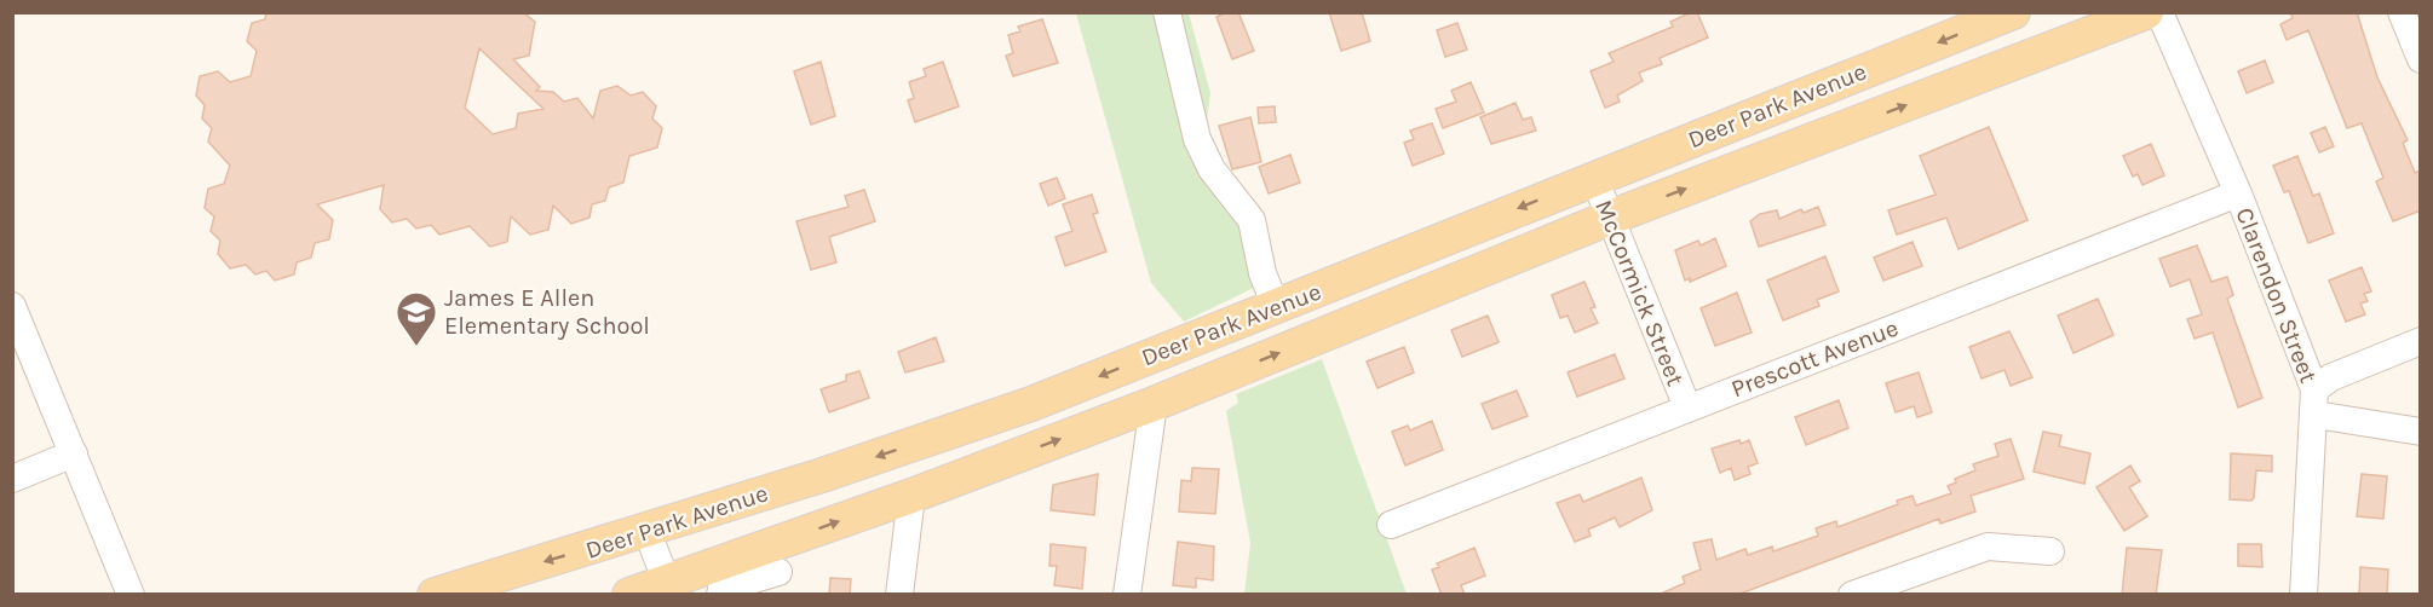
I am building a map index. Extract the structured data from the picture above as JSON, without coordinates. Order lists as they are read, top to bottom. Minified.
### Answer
{"streets":{"main road":["Deer Park Avenue"],"street":["McCormick Street","Clarendon Street","Prescott Avenue"]},"crossings":[["Deer Park Avenue","McCormick Street"],["McCormick Street","Prescott Avenue"],["Clarendon Street","Prescott Avenue"]],"places":{"school or university":["James E Allen Elementary School"]}}
